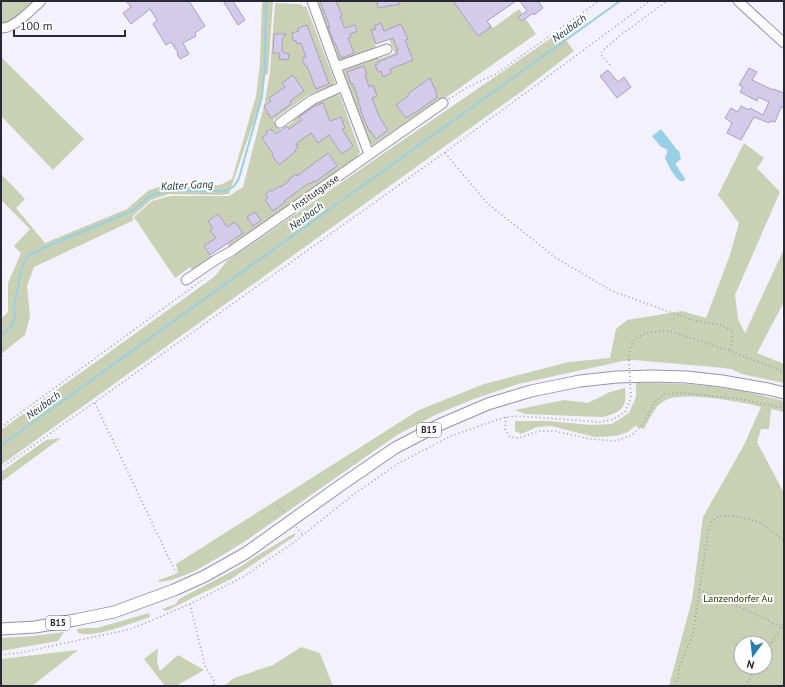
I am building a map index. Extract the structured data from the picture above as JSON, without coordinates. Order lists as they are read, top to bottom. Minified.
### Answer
{"streets":{"main road":["B15"],"street":["Institutgasse"]},"water":["Neubach","Kalter Gang"],"parks":["Lanzendorfer Au"],"scale_bar":"100 m","north":"bottom"}
